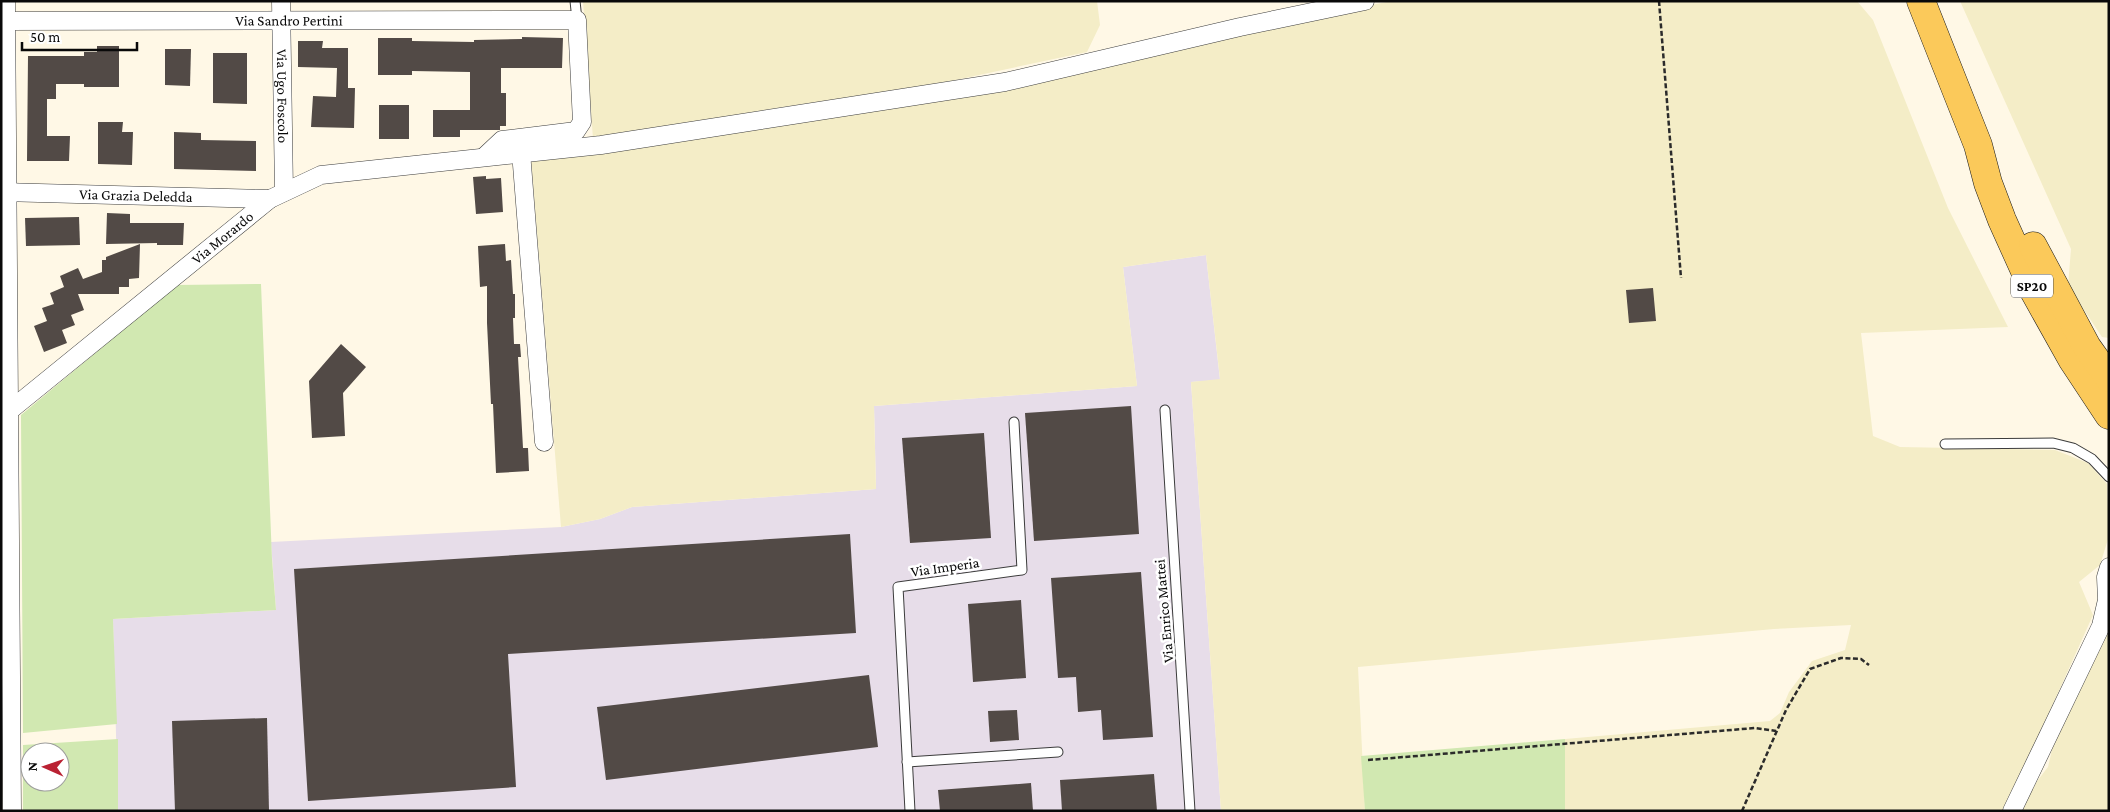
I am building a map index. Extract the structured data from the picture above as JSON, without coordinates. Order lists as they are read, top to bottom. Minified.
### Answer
{"streets":{"main road":["SP20"],"street":["Via Sandro Pertini","Via Ugo Foscolo","Via Grazia Deledda","Via Morardo"],"lane":["Via Imperia","Via Enrico Mattei"]},"crossings":[["Via Sandro Pertini","Via Ugo Foscolo"],["Via Ugo Foscolo","Via Grazia Deledda"],["Via Ugo Foscolo","Via Morardo"],["Via Grazia Deledda","Via Morardo"]],"scale_bar":"50 m","north":"left"}
